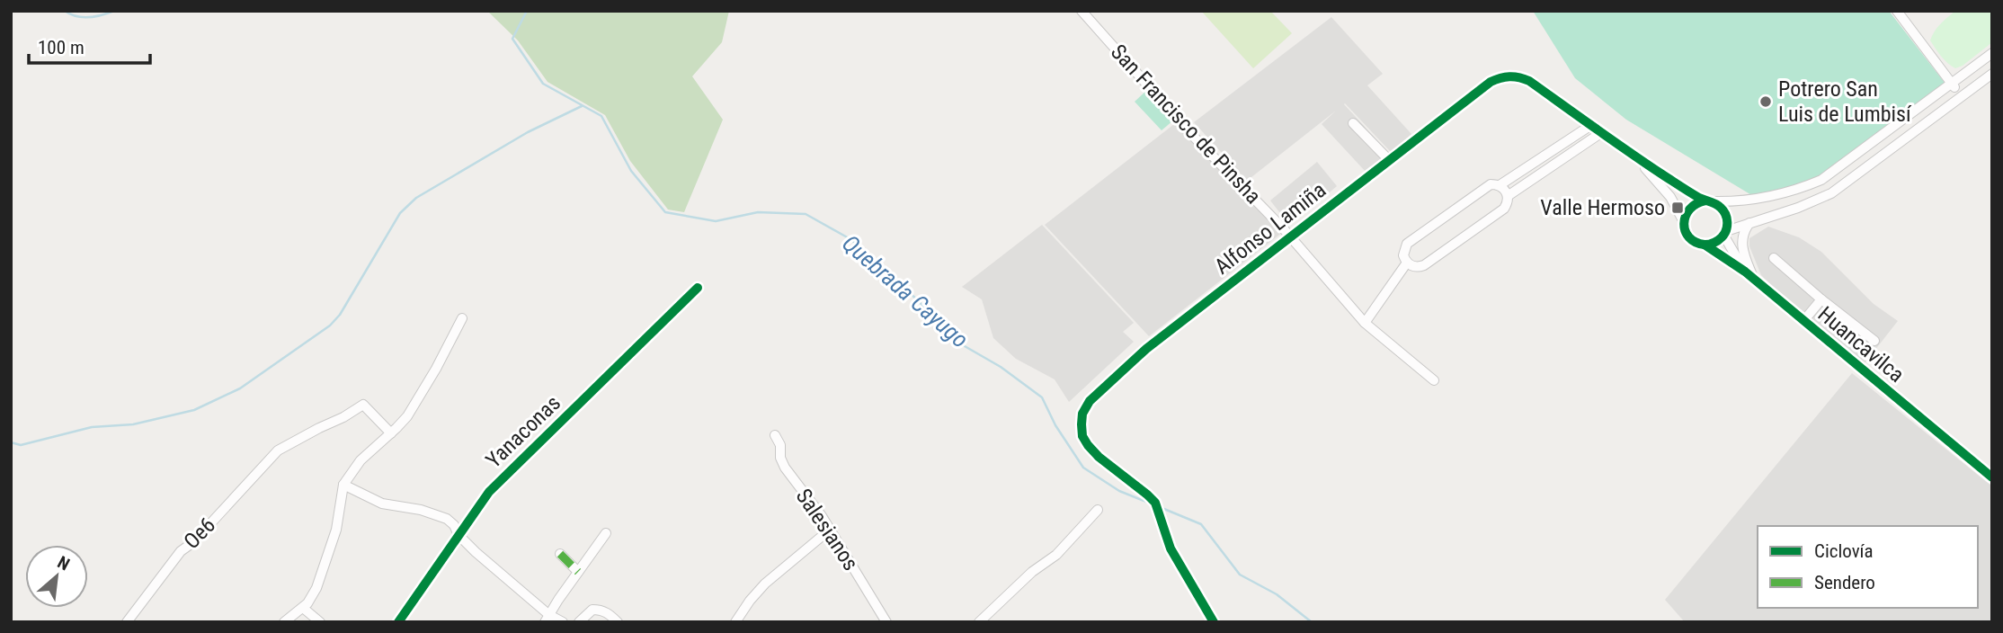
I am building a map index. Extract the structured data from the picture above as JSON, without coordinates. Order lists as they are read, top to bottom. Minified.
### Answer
{"streets":{"street":["San Francisco de Pinsha","Alfonso Lamiña","Huancavilca","Yanaconas","Salesianos","Oe6"]},"crossings":[["San Francisco de Pinsha","Alfonso Lamiña"],["Alfonso Lamiña","Huancavilca"]],"water":["Quebrada Cayugo"],"places":{"other":["Potrero San Luis de Lumbisí"],"transit":["Valle Hermoso"]},"legend":["Ciclovía","Sendero"],"scale_bar":"100 m","north":"top right"}
